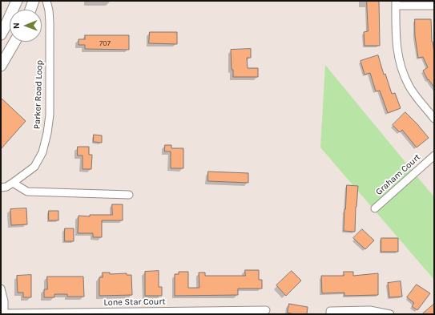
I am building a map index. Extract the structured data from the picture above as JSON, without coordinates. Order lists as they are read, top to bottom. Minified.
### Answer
{"streets":{"street":["Parker Road Loop","Graham Court","Lone Star Court"]},"house_numbers":["707"],"north":"left"}
